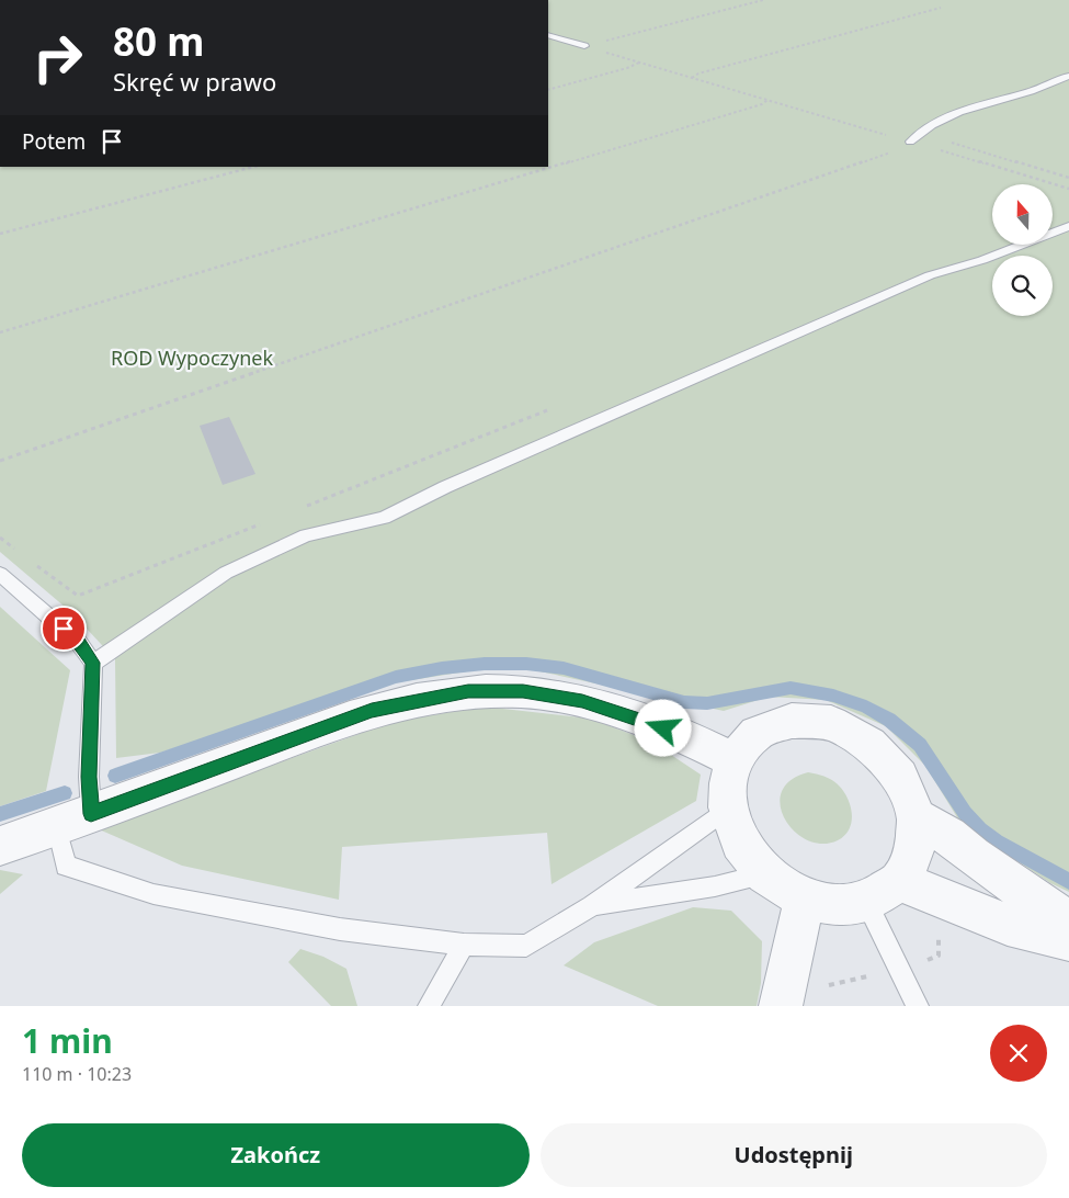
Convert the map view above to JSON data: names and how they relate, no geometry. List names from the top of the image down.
{
  "parks": ["ROD Wypoczynek"],
  "north": "top",
  "page": {
    "turn": ["80 m", "Skręć w prawo"],
    "then": "Potem",
    "heading": ["1 min", "110 m · 10:23"],
    "buttons": ["Zakończ", "Udostępnij"]
  }
}
